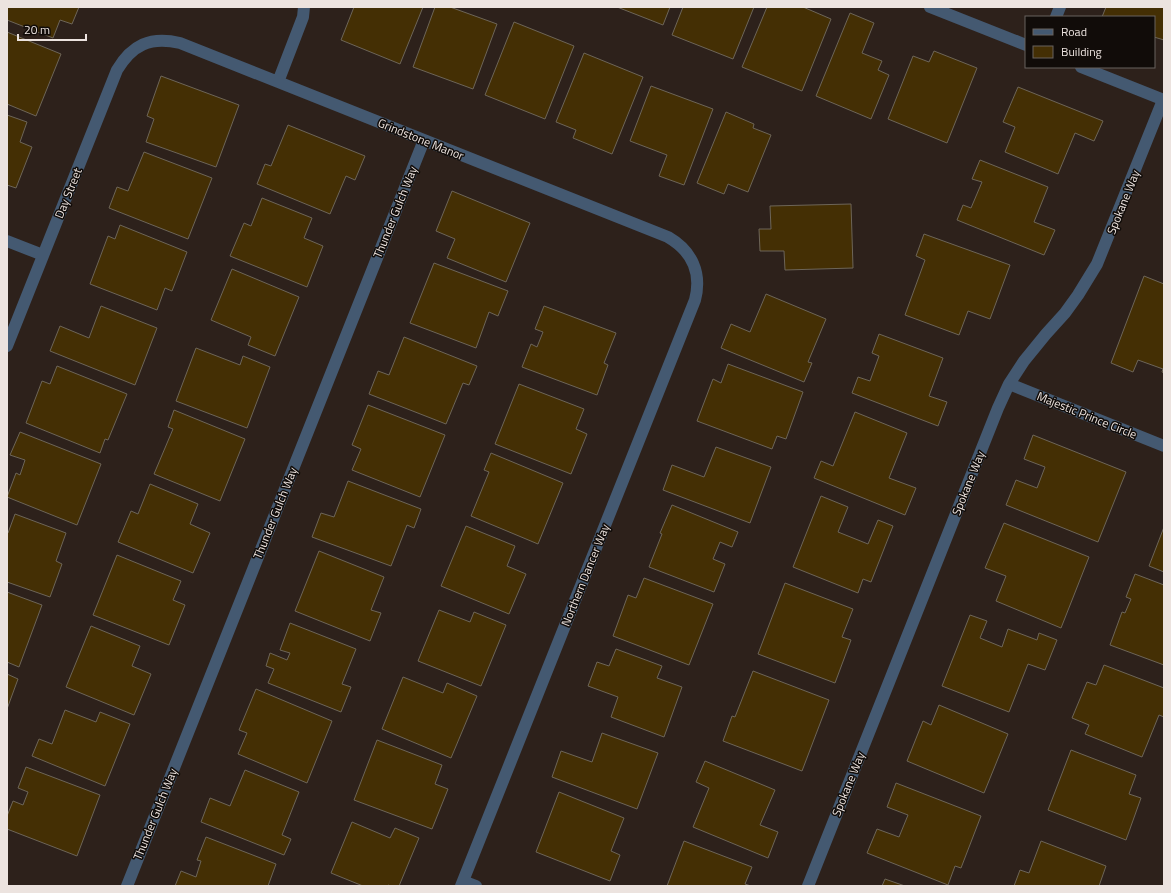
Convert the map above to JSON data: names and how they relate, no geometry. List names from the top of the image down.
{
  "streets": {
    "street": [
      "Grindstone Manor",
      "Day Street",
      "Spokane Way",
      "Thunder Gulch Way",
      "Majestic Prince Circle",
      "Northern Dancer Way"
    ]
  },
  "crossings": [
    ["Grindstone Manor", "Day Street"],
    ["Grindstone Manor", "Thunder Gulch Way"],
    ["Grindstone Manor", "Northern Dancer Way"],
    ["Spokane Way", "Majestic Prince Circle"]
  ],
  "legend": ["Road", "Building"],
  "scale_bar": "20 m"
}
